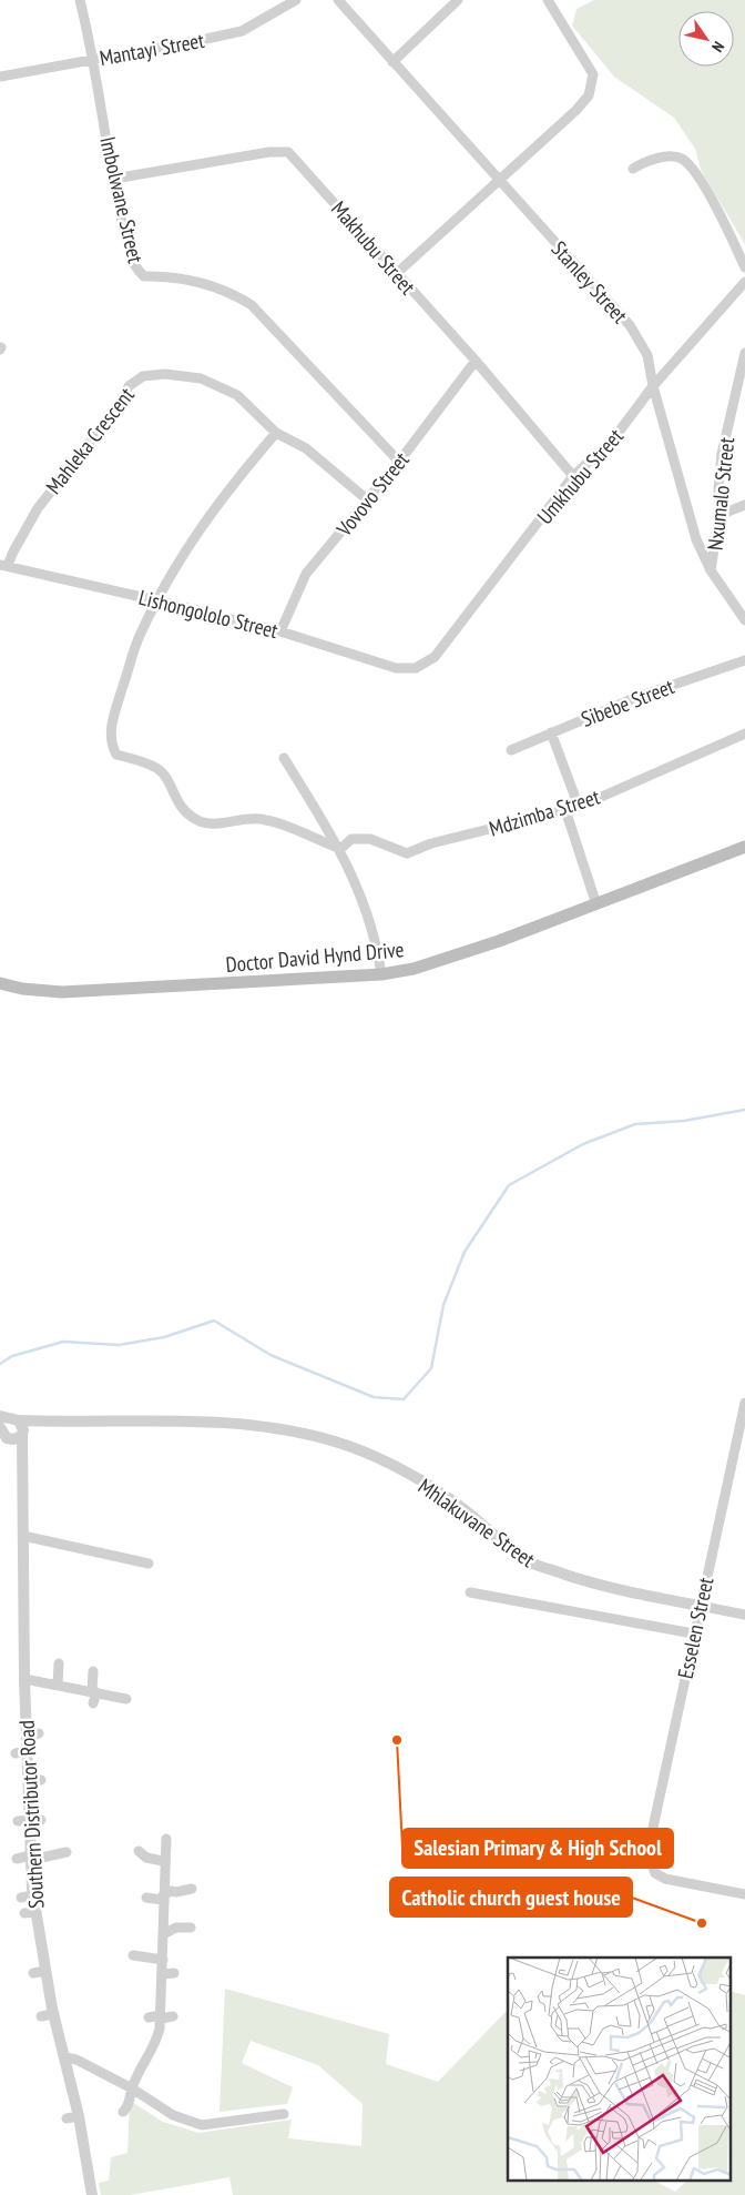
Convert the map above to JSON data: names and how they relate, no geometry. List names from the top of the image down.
{
  "streets": {
    "main road": ["Doctor David Hynd Drive"],
    "street": [
      "Mantayi Street",
      "Imbolwane Street",
      "Makhubu Street",
      "Stanley Street",
      "Mahleka Crescent",
      "Umkhubu Street",
      "Vovovo Street",
      "Nxumalo Street",
      "Lishongololo Street",
      "Sibebe Street",
      "Mdzimba Street",
      "Mhlakuvane Street",
      "Esselen Street",
      "Southern Distributor Road"
    ]
  },
  "crossings": [
    ["Mantayi Street", "Imbolwane Street"],
    ["Imbolwane Street", "Makhubu Street"],
    ["Imbolwane Street", "Vovovo Street"],
    ["Makhubu Street", "Umkhubu Street"],
    ["Makhubu Street", "Vovovo Street"],
    ["Stanley Street", "Umkhubu Street"],
    ["Stanley Street", "Nxumalo Street"],
    ["Mahleka Crescent", "Vovovo Street"],
    ["Mahleka Crescent", "Lishongololo Street"],
    ["Umkhubu Street", "Lishongololo Street"],
    ["Vovovo Street", "Lishongololo Street"],
    ["Mhlakuvane Street", "Esselen Street"],
    ["Mhlakuvane Street", "Southern Distributor Road"]
  ],
  "places": ["Salesian Primary & High School", "Catholic church guest house"],
  "north": "bottom right"
}
